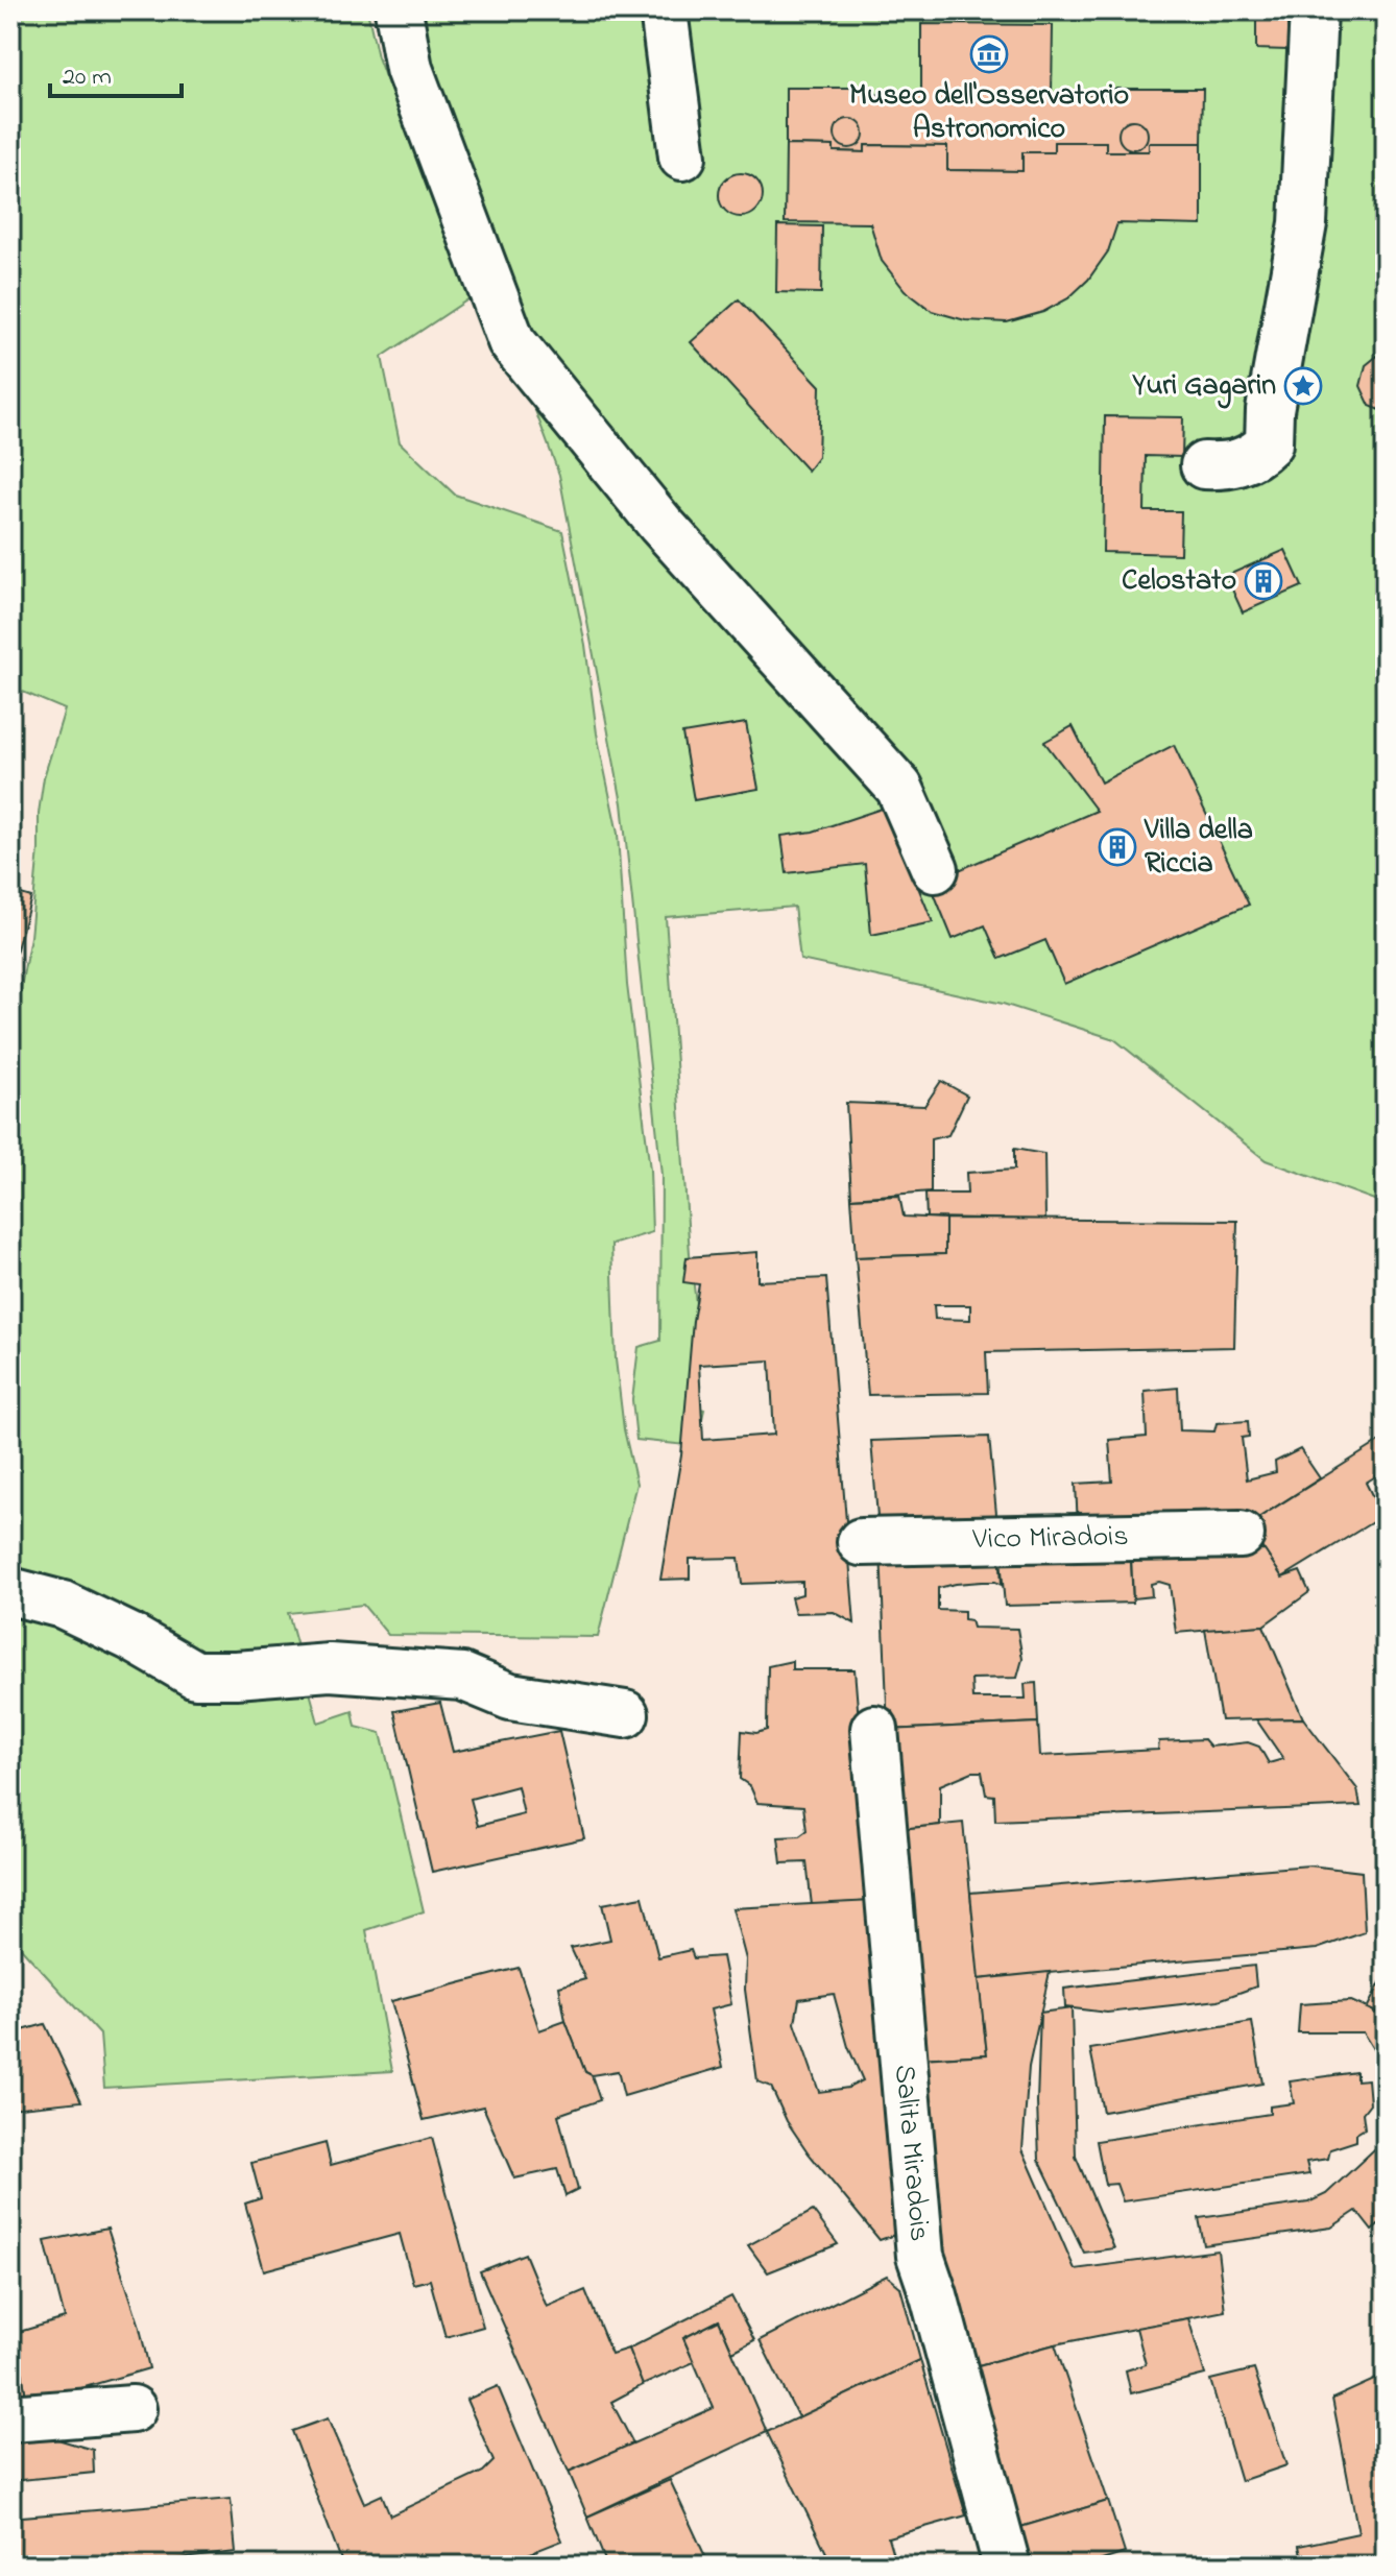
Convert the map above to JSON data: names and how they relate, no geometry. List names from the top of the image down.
{
  "streets": {
    "street": ["Vico Miradois", "Salita Miradois"]
  },
  "places": {
    "museum": ["Museo dell'Osservatorio Astronomico"],
    "place": ["Yuri Gagarin"],
    "building": ["Celostato", "Villa della Riccia"]
  },
  "scale_bar": "20 m"
}
